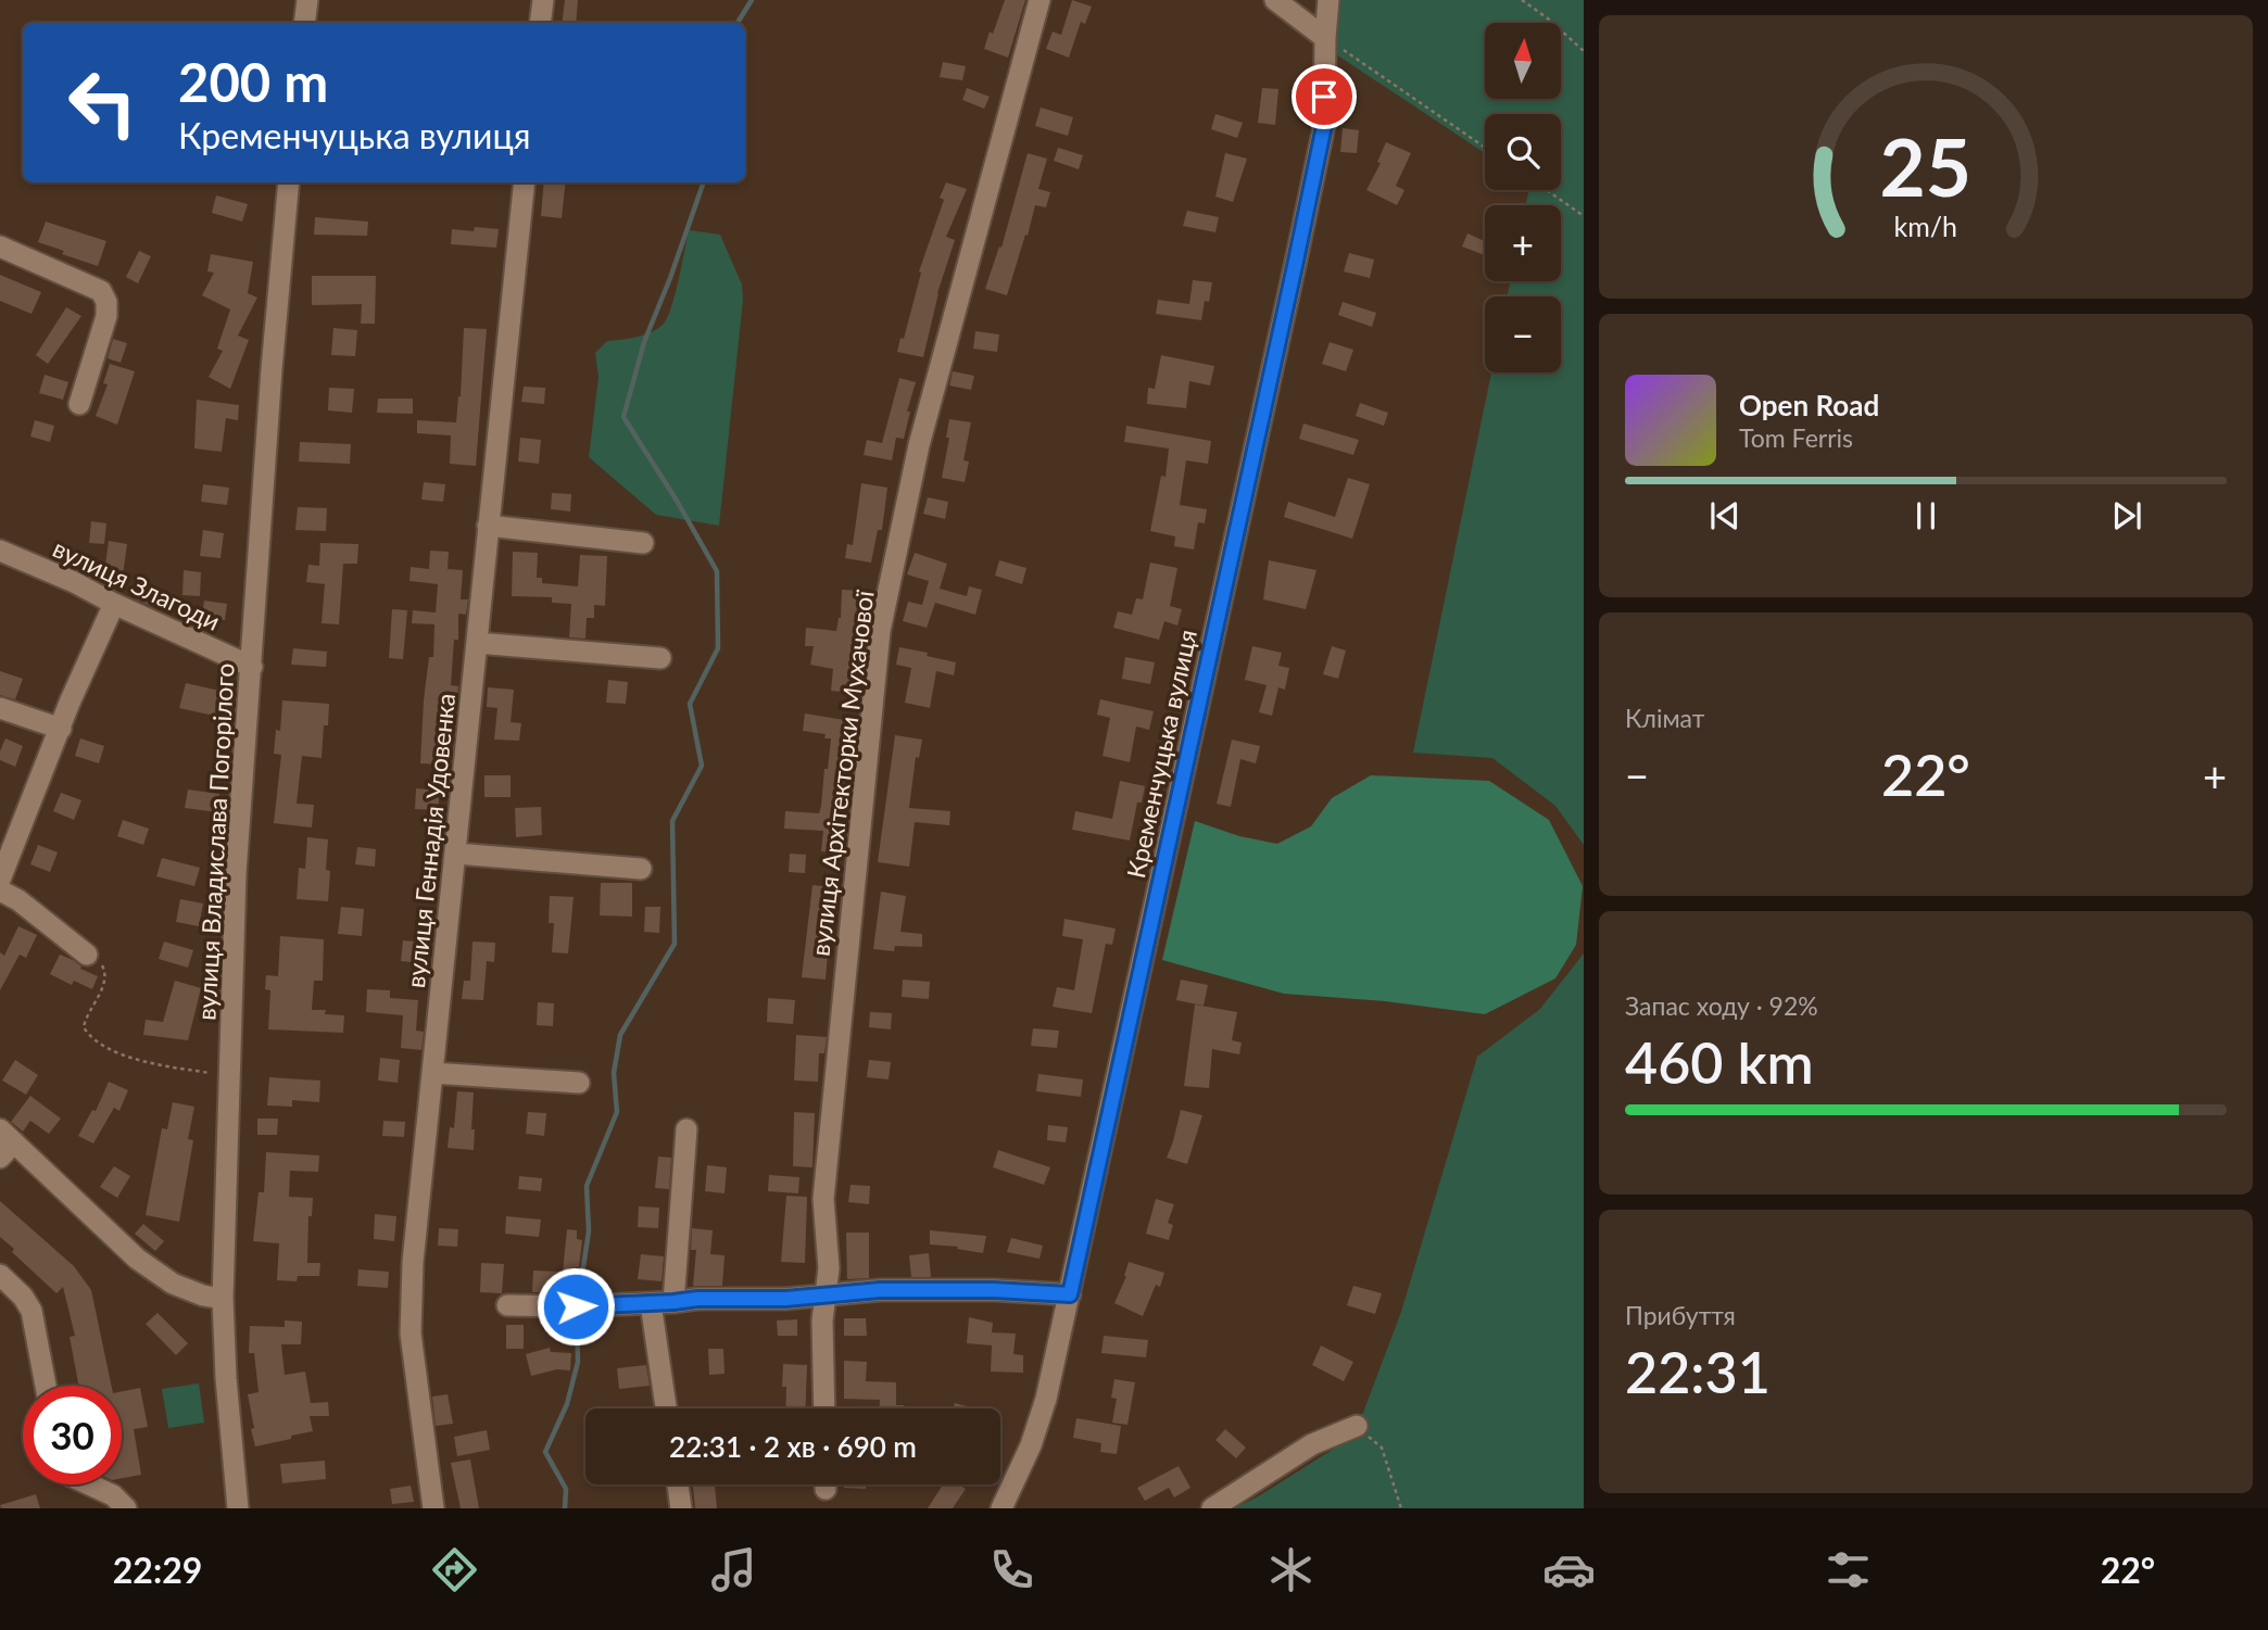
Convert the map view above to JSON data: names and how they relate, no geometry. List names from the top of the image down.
{
  "streets": {
    "street": [
      "вулиця Злагоди",
      "Кременчуцька вулиця",
      "вулиця Архітекторки Мухачової",
      "вулиця Геннадія Удовенка",
      "вулиця Владислава Погорілого"
    ]
  },
  "crossings": [
    ["вулиця Злагоди", "вулиця Владислава Погорілого"]
  ],
  "north": "top",
  "page": {
    "map_buttons": ["+", "−"],
    "turn": ["200 m", "Кременчуцька вулиця"],
    "song": ["Open Road", "Tom Ferris"],
    "tile": [
      "Клімат",
      ["Запас ходу · 92%", "460 km"],
      ["Прибуття", "22:31"]
    ],
    "heat": ["−", "22°", "+"],
    "limit": "30",
    "trip": "22:31 · 2 хв · 690 m",
    "tabs": ["22:29", "22°"],
    "gauge": ["25", "km/h"]
  }
}
